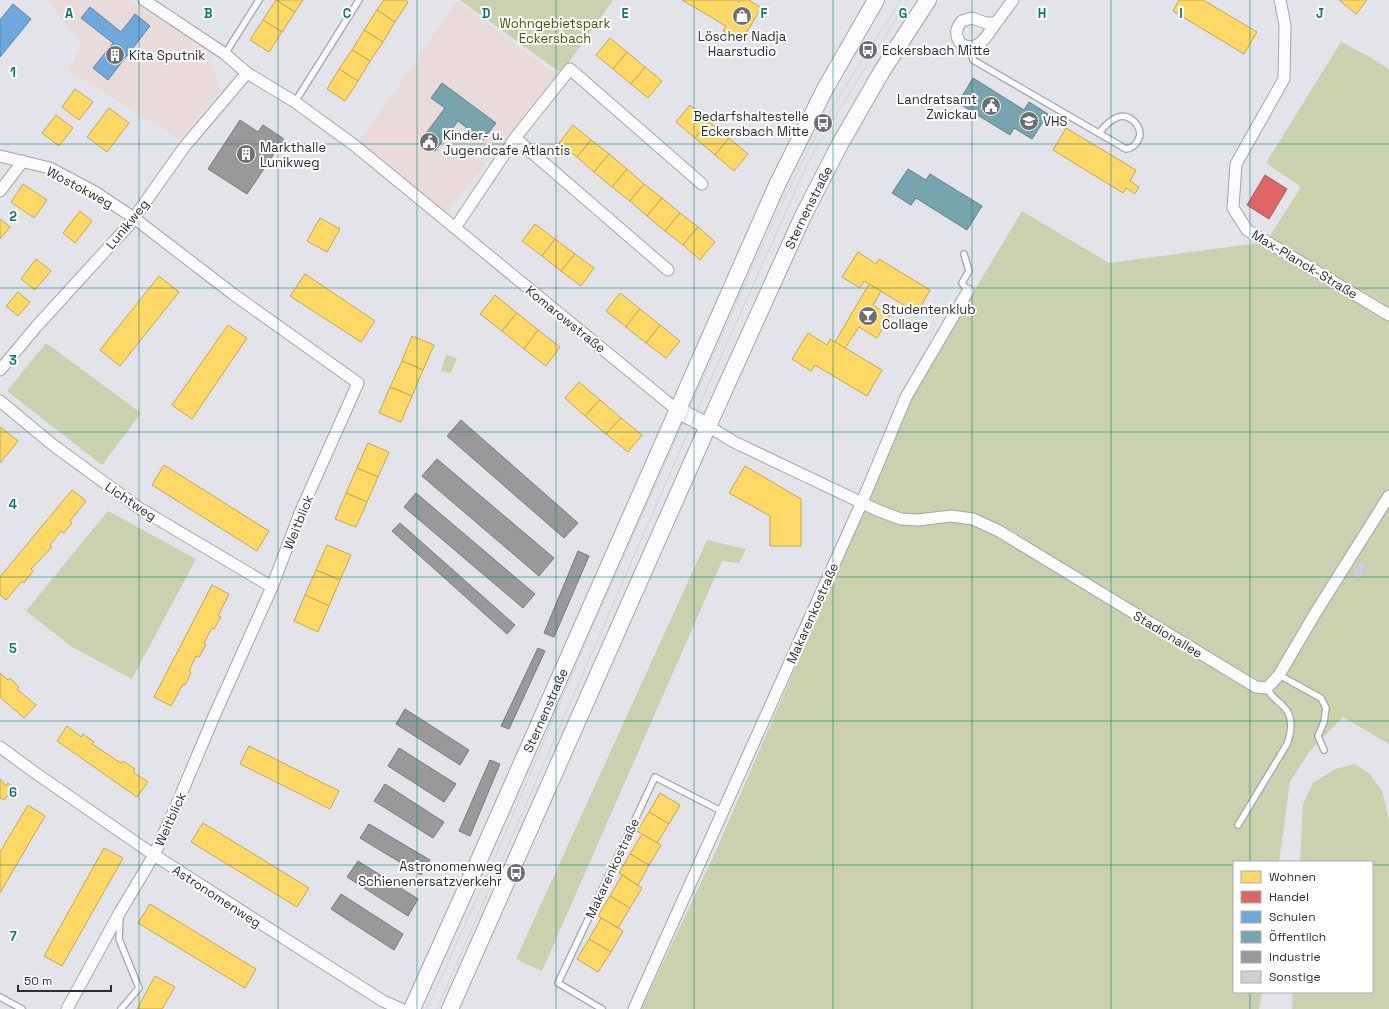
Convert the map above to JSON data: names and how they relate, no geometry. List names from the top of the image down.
{
  "streets": {
    "street": [
      "Wostokweg",
      "Sternenstraße",
      "Lunikweg",
      "Max-Planck-Straße",
      "Komarowstraße",
      "Lichtweg",
      "Weitblick",
      "Makarenkostraße",
      "Stadionallee",
      "Astronomenweg"
    ]
  },
  "crossings": [
    ["Wostokweg", "Lunikweg"],
    ["Wostokweg", "Weitblick"],
    ["Sternenstraße", "Komarowstraße"],
    ["Lunikweg", "Komarowstraße"],
    ["Lunikweg", "Weitblick"],
    ["Lichtweg", "Weitblick"],
    ["Weitblick", "Astronomenweg"],
    ["Makarenkostraße", "Stadionallee"]
  ],
  "parks": ["Wohngebietspark Eckersbach"],
  "places": {
    "shop": ["Löscher Nadja Haarstudio"],
    "bus stop": ["Eckersbach Mitte", "Bedarfshaltestelle Eckersbach Mitte", "Astronomenweg Schienenersatzverkehr"],
    "building": ["Kita Sputnik", "Markthalle Lunikweg"],
    "public building": ["Landratsamt Zwickau", "Kinder- u. Jugendcafe Atlantis"],
    "school or university": ["VHS"],
    "bar": ["Studentenklub Collage"]
  },
  "legend": [
    "Wohnen",
    "Handel",
    "Schulen",
    "Öffentlich",
    "Industrie",
    "Sonstige"
  ],
  "scale_bar": "50 m",
  "grid": {
    "columns": [
      "A",
      "B",
      "C",
      "D",
      "E",
      "F",
      "G",
      "H",
      "I",
      "J"
    ],
    "rows": [
      "1",
      "2",
      "3",
      "4",
      "5",
      "6",
      "7"
    ]
  }
}
